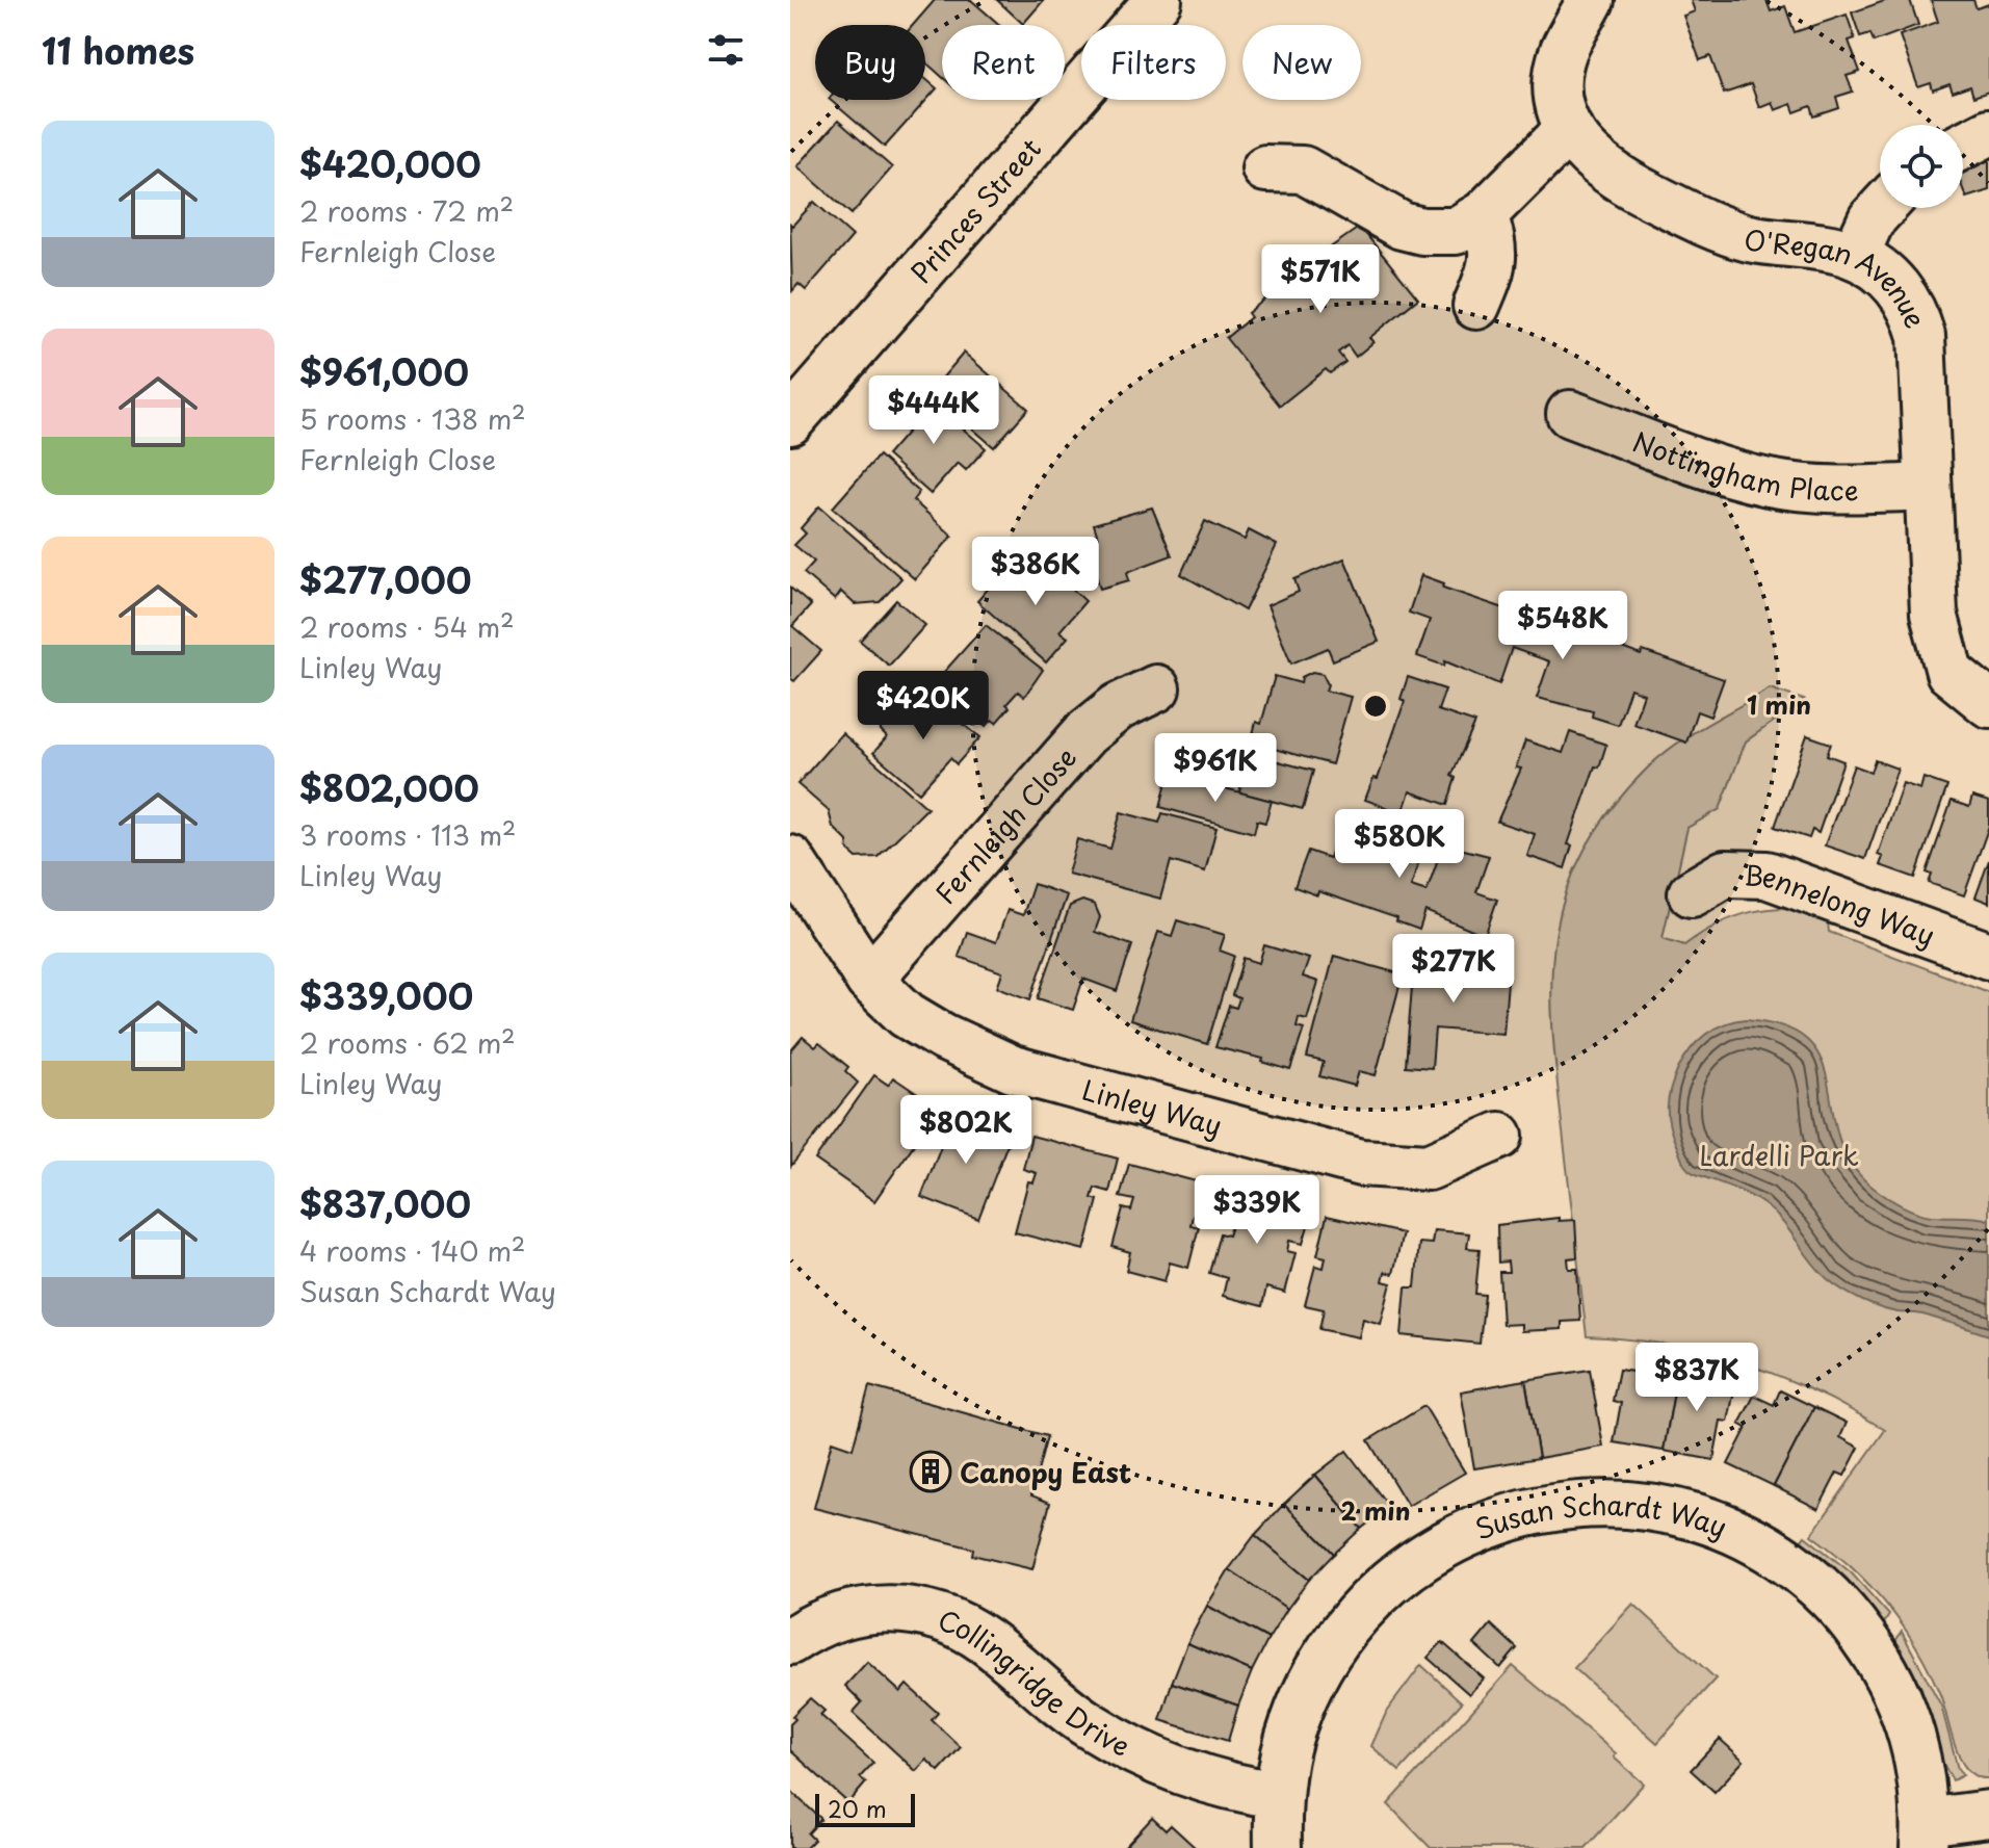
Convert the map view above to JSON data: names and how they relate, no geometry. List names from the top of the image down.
{
  "streets": {
    "street": [
      "Princes Street",
      "O'Regan Avenue",
      "Nottingham Place",
      "Fernleigh Close",
      "Bennelong Way",
      "Linley Way",
      "Susan Schardt Way",
      "Collingridge Drive"
    ]
  },
  "crossings": [
    ["O'Regan Avenue", "Nottingham Place"],
    ["Fernleigh Close", "Linley Way"],
    ["Susan Schardt Way", "Collingridge Drive"]
  ],
  "parks": ["Lardelli Park"],
  "places": {
    "building": ["Canopy East"]
  },
  "scale_bar": "20 m",
  "page": {
    "heading": "11 homes",
    "chip": [
      "Buy",
      "Rent",
      "Filters",
      "New"
    ],
    "list": [
      {
        "name": "$420,000",
        "note": "2 rooms · 72 m² · Fernleigh Close"
      },
      {
        "name": "$961,000",
        "note": "5 rooms · 138 m² · Fernleigh Close"
      },
      {
        "name": "$277,000",
        "note": "2 rooms · 54 m² · Linley Way"
      },
      {
        "name": "$802,000",
        "note": "3 rooms · 113 m² · Linley Way"
      },
      {
        "name": "$339,000",
        "note": "2 rooms · 62 m² · Linley Way"
      },
      {
        "name": "$837,000",
        "note": "4 rooms · 140 m² · Susan Schardt Way"
      }
    ],
    "price": [
      "$571K",
      "$444K",
      "$386K",
      "$548K",
      "$420K",
      "$961K",
      "$580K",
      "$277K",
      "$802K",
      "$339K",
      "$837K"
    ],
    "scale": "20 m"
  },
  "rings": ["1 min", "2 min"]
}
